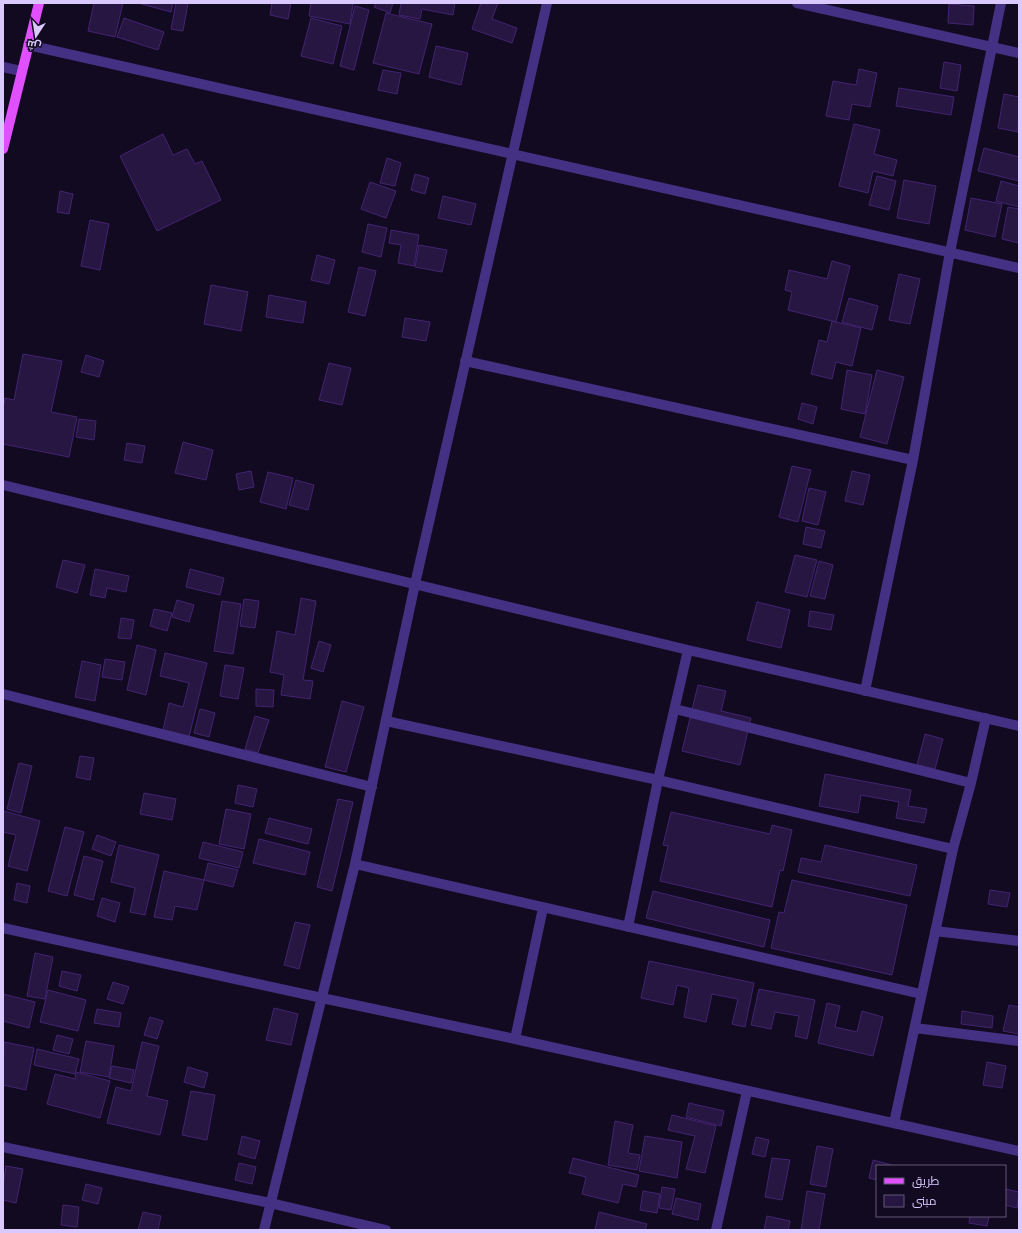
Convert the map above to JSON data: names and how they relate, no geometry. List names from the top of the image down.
{
  "legend": ["طريق", "مبنى"],
  "north": "bottom"
}
